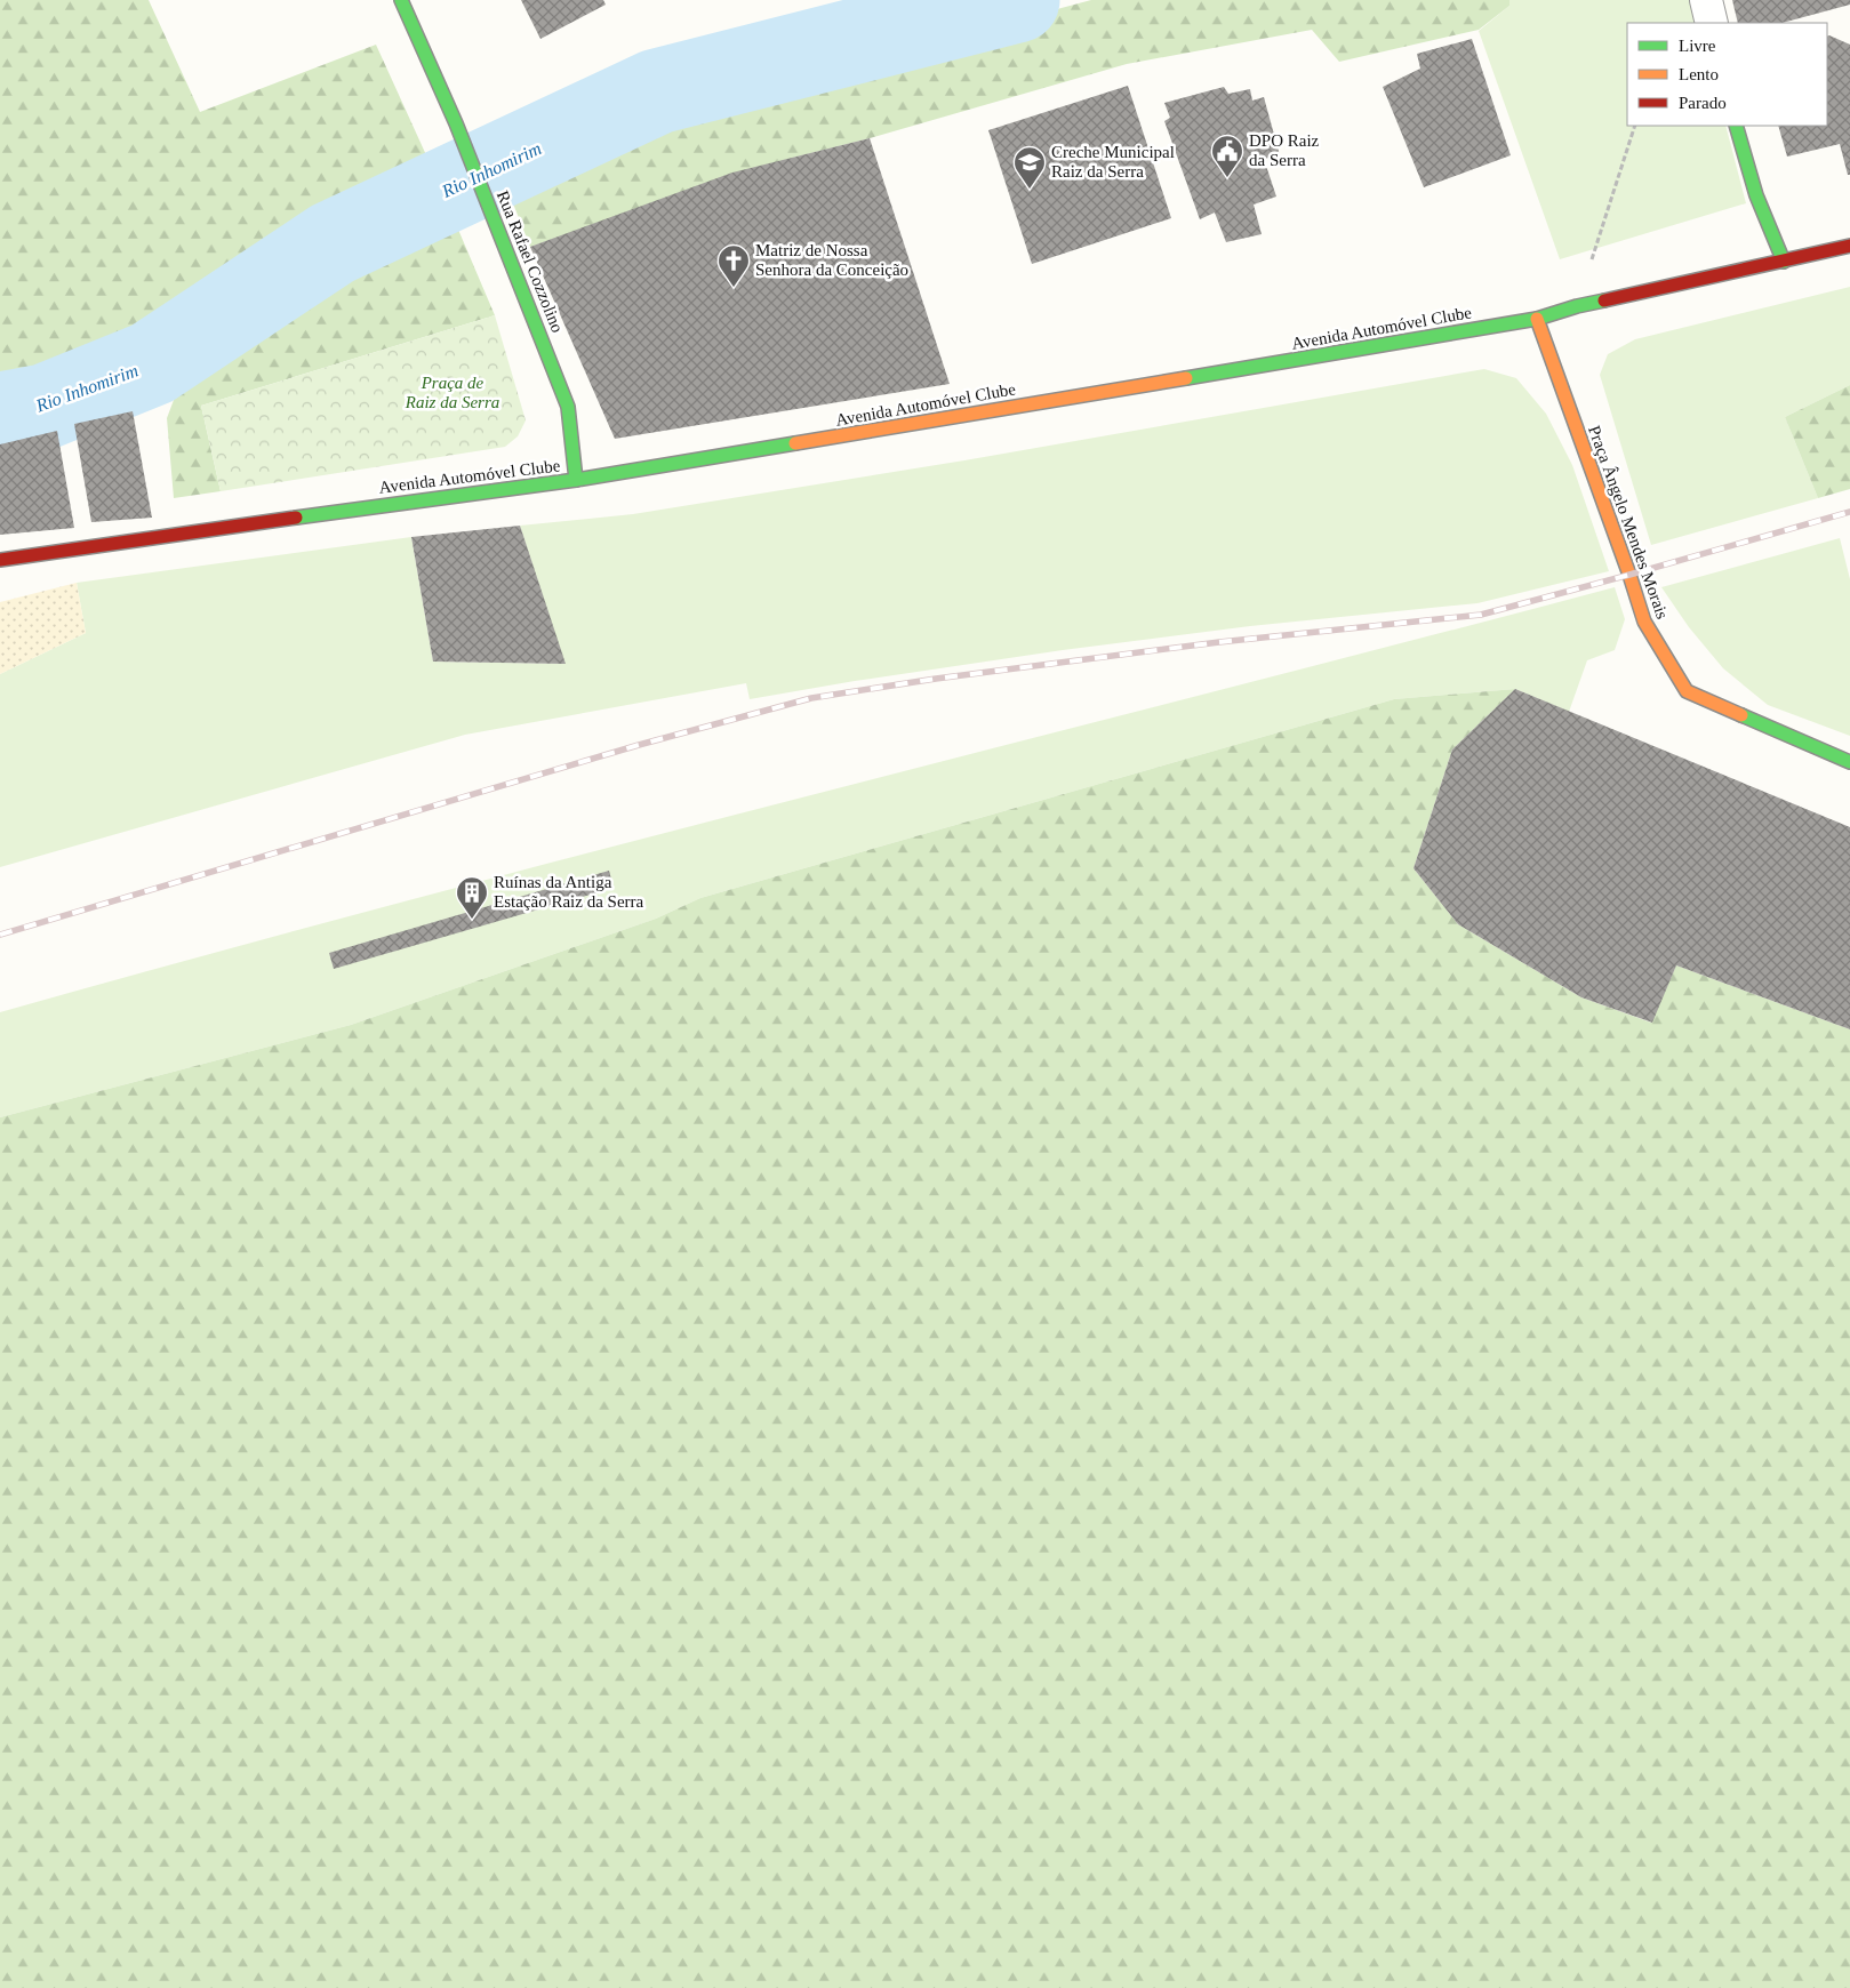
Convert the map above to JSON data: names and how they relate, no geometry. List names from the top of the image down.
{
  "streets": {
    "main road": ["Rua Rafael Cozzolino", "Avenida Automóvel Clube", "Praça Ângelo Mendes Morais"]
  },
  "crossings": [
    ["Rua Rafael Cozzolino", "Avenida Automóvel Clube"],
    ["Avenida Automóvel Clube", "Praça Ângelo Mendes Morais"]
  ],
  "water": ["Rio Inhomirim"],
  "parks": ["Praça de Raiz da Serra"],
  "places": {
    "public building": ["DPO Raiz da Serra"],
    "school or university": ["Creche Municipal Raiz da Serra"],
    "church": ["Matriz de Nossa Senhora da Conceição"],
    "building": ["Ruínas da Antiga Estação Raiz da Serra"]
  },
  "legend": ["Livre", "Lento", "Parado"]
}
